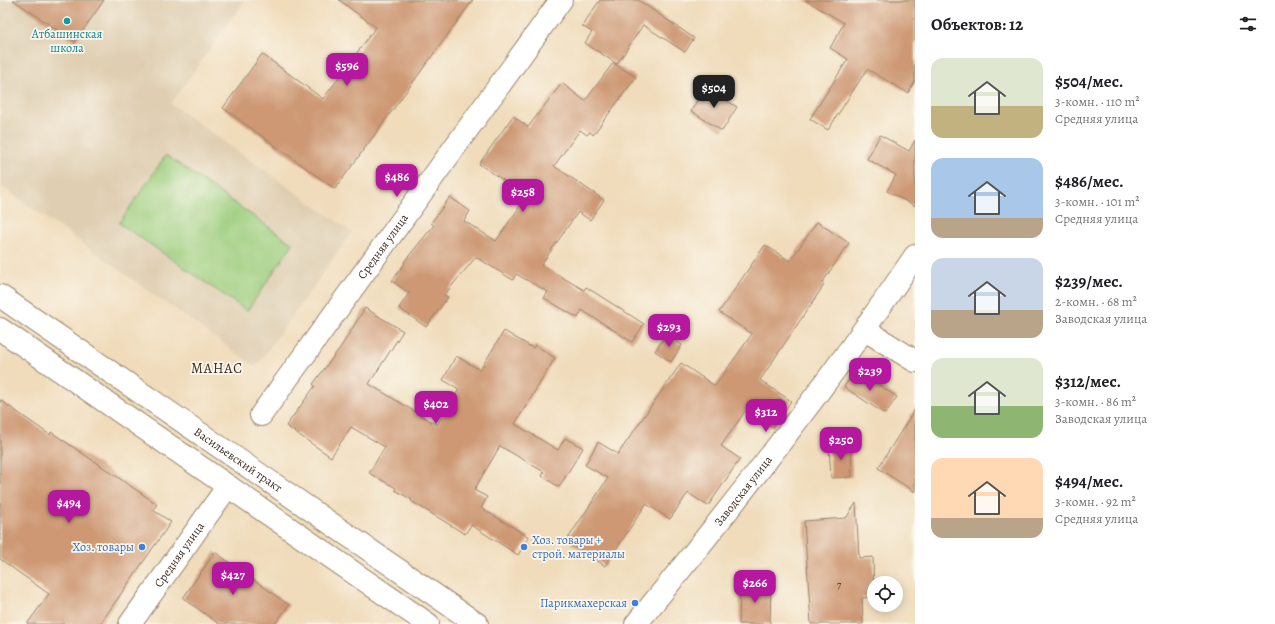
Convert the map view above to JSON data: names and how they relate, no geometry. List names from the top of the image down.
{
  "streets": {
    "street": ["Средняя улица", "Васильевский тракт", "Заводская улица"]
  },
  "districts": ["МАНАС"],
  "places": [
    "Атбашинская школа",
    "Хоз. товары",
    "Хоз. товары + строй. материалы",
    "Парикмахерская"
  ],
  "house_numbers": ["7"],
  "page": {
    "heading": "Объектов: 12",
    "list": [
      {
        "name": "$504/мес.",
        "note": "3-комн. · 110 m² · Средняя улица"
      },
      {
        "name": "$486/мес.",
        "note": "3-комн. · 101 m² · Средняя улица"
      },
      {
        "name": "$239/мес.",
        "note": "2-комн. · 68 m² · Заводская улица"
      },
      {
        "name": "$312/мес.",
        "note": "3-комн. · 86 m² · Заводская улица"
      },
      {
        "name": "$494/мес.",
        "note": "3-комн. · 92 m² · Средняя улица"
      }
    ],
    "price": [
      "$596",
      "$504",
      "$486",
      "$258",
      "$293",
      "$239",
      "$402",
      "$312",
      "$250",
      "$494",
      "$427",
      "$266"
    ]
  }
}
